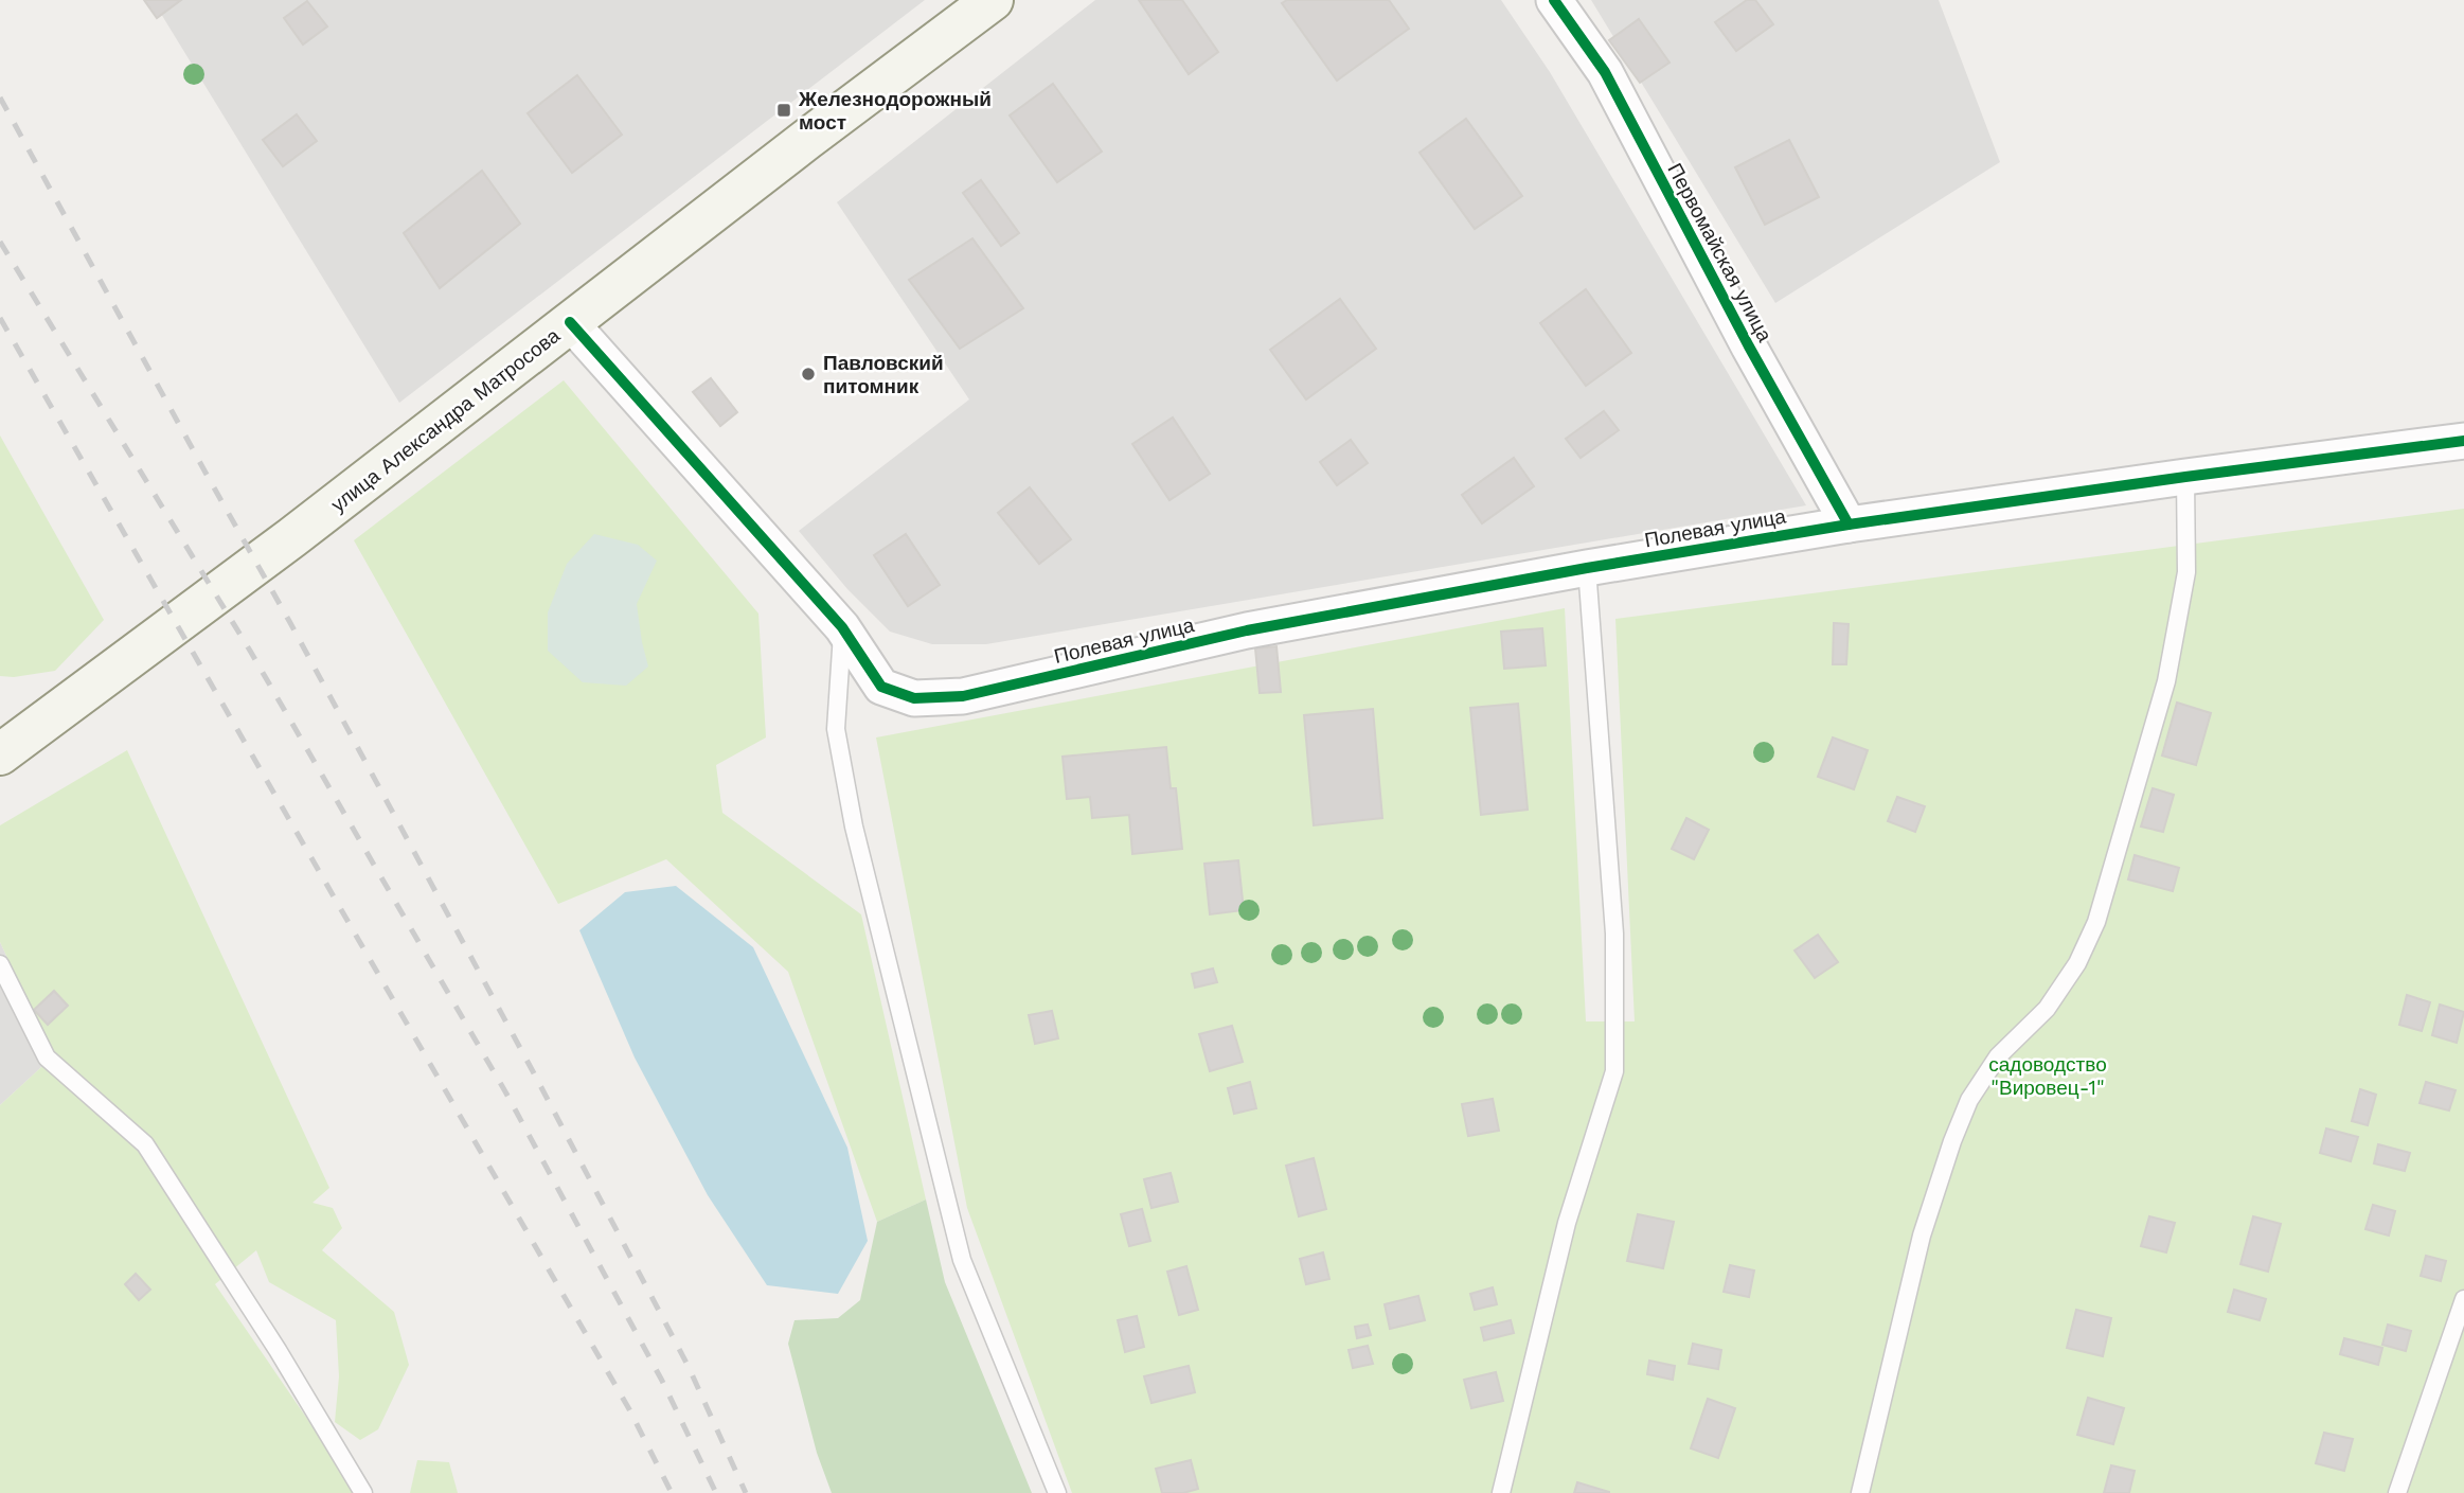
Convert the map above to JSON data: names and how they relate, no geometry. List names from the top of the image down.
{
  "streets": {
    "main road": ["улица Александра Матросова"],
    "street": ["Первомайская улица", "Полевая улица"]
  },
  "crossings": [
    ["Первомайская улица", "Полевая улица"],
    ["улица Александра Матросова", "Полевая улица"]
  ],
  "parks": ["садоводство \"Вировец-1\""],
  "places": {
    "transit": ["Железнодорожный мост"],
    "other": ["Павловский питомник"]
  }
}
